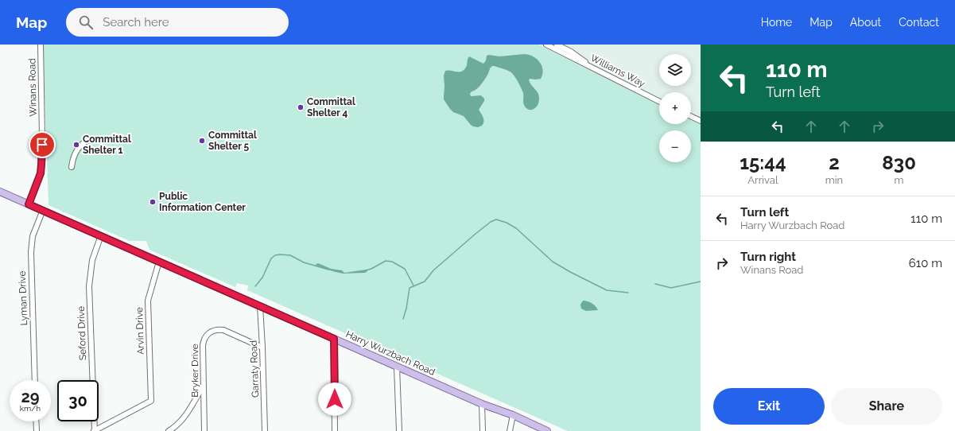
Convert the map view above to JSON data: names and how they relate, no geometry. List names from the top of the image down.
{
  "streets": {
    "main road": ["Harry Wurzbach Road"],
    "street": [
      "Williams Way",
      "Winans Road",
      "Lyman Drive",
      "Arvin Drive",
      "Seford Drive",
      "Garraty Road",
      "Bryker Drive"
    ]
  },
  "crossings": [
    ["Winans Road", "Harry Wurzbach Road"],
    ["Lyman Drive", "Harry Wurzbach Road"],
    ["Arvin Drive", "Seford Drive"],
    ["Arvin Drive", "Harry Wurzbach Road"],
    ["Seford Drive", "Harry Wurzbach Road"],
    ["Harry Wurzbach Road", "Garraty Road"],
    ["Garraty Road", "Bryker Drive"]
  ],
  "places": [
    "Committal Shelter 4",
    "Committal Shelter 5",
    "Committal Shelter 1",
    "Public Information Center"
  ],
  "page": {
    "header": "Map",
    "search": "Search here",
    "nav": [
      "Home",
      "Map",
      "About",
      "Contact"
    ],
    "turn": ["110 m", "Turn left"],
    "map_buttons": ["+", "−"],
    "eta": [
      "15:44",
      "Arrival",
      "2",
      "min",
      "830",
      "m"
    ],
    "list": [
      {
        "name": "Turn left",
        "note": "Harry Wurzbach Road",
        "value": "110 m"
      },
      {
        "name": "Turn right",
        "note": "Winans Road",
        "value": "610 m"
      }
    ],
    "speed": "29 km/h",
    "limit": "30",
    "buttons": ["Exit", "Share"]
  }
}
